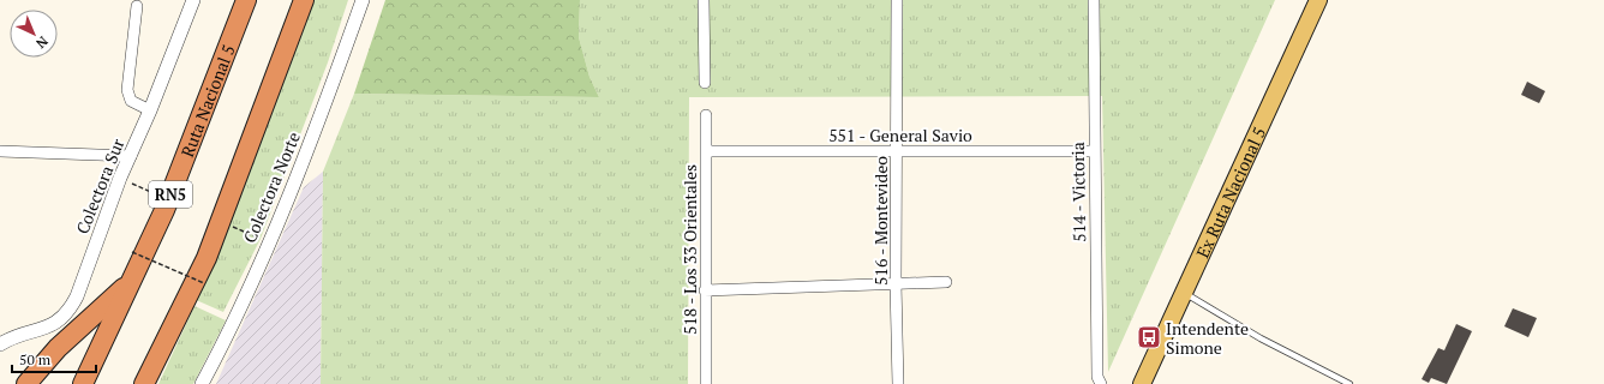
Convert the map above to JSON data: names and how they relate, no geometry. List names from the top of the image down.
{
  "streets": {
    "highway": ["Ruta Nacional 5", "RN5"],
    "main road": ["Ex Ruta Nacional 5"],
    "street": [
      "551 - General Savio",
      "Colectora Sur",
      "Colectora Norte",
      "514 - Victoria",
      "516 - Montevideo",
      "518 - Los 33 Orientales"
    ]
  },
  "crossings": [
    ["551 - General Savio", "514 - Victoria"],
    ["551 - General Savio", "516 - Montevideo"],
    ["551 - General Savio", "518 - Los 33 Orientales"]
  ],
  "places": {
    "bus stop": ["Intendente Simone"]
  },
  "scale_bar": "50 m",
  "north": "bottom right"
}
